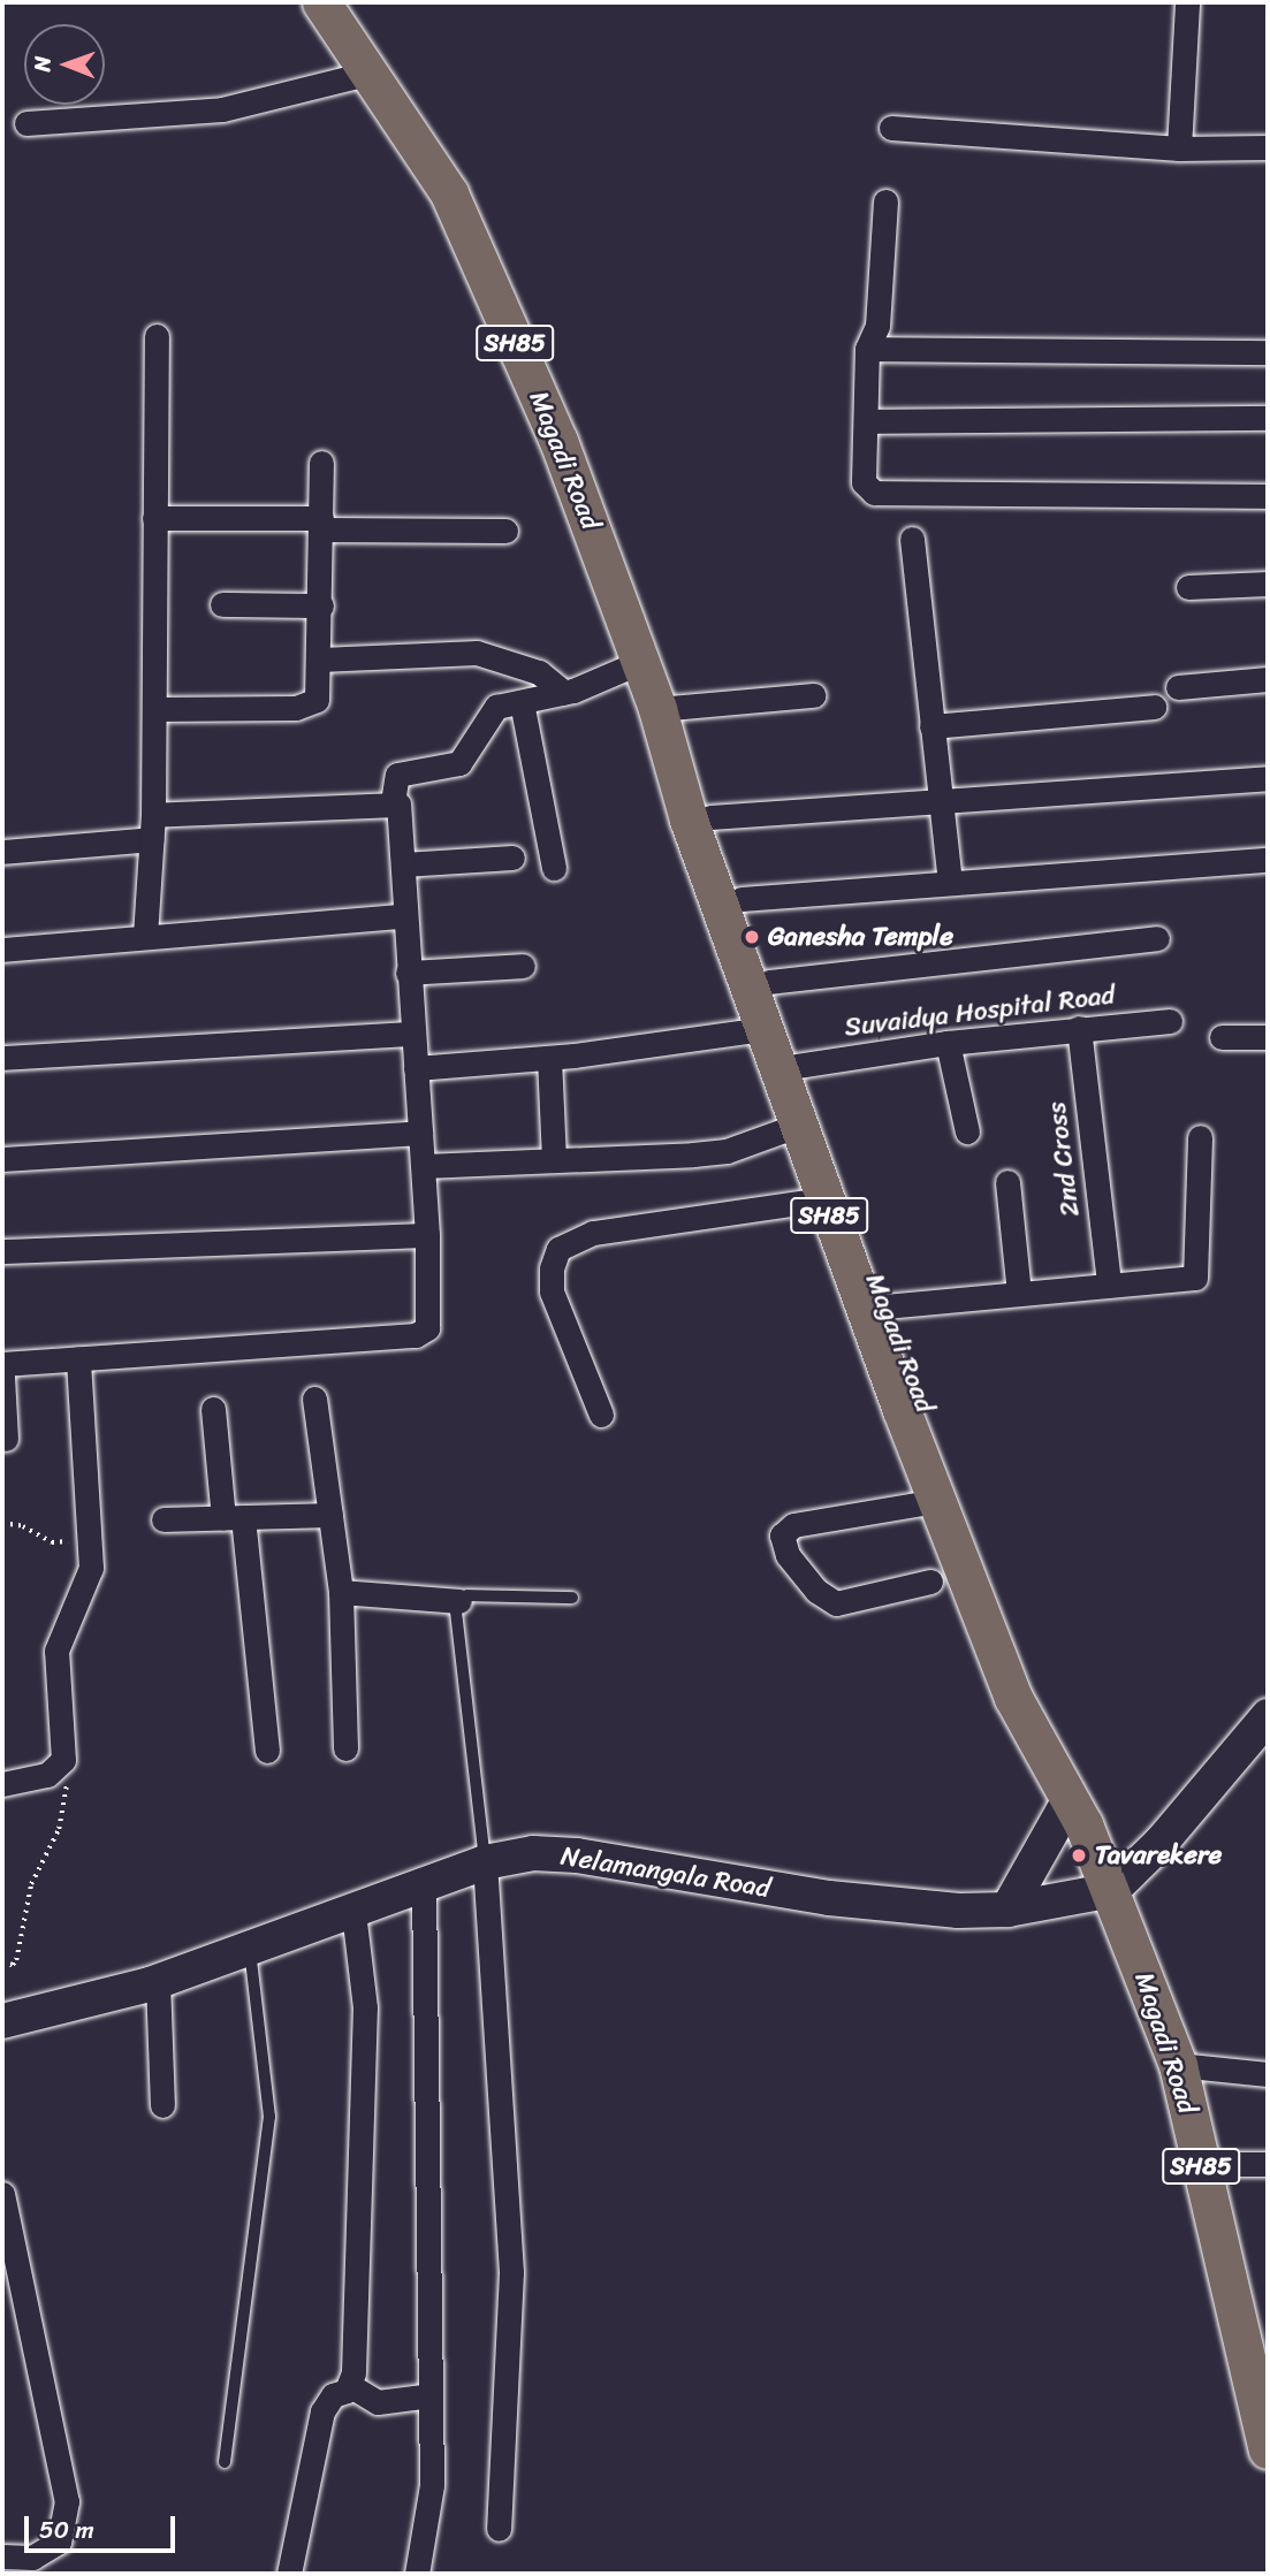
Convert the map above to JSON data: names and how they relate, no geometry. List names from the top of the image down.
{
  "streets": {
    "main road": ["SH85", "Magadi Road", "Nelamangala Road"],
    "street": ["Suvaidya Hospital Road", "2nd Cross"]
  },
  "crossings": [
    ["Magadi Road", "Suvaidya Hospital Road"],
    ["Magadi Road", "Nelamangala Road"],
    ["Suvaidya Hospital Road", "2nd Cross"]
  ],
  "places": ["Ganesha Temple", "Tavarekere"],
  "scale_bar": "50 m",
  "north": "left"
}
